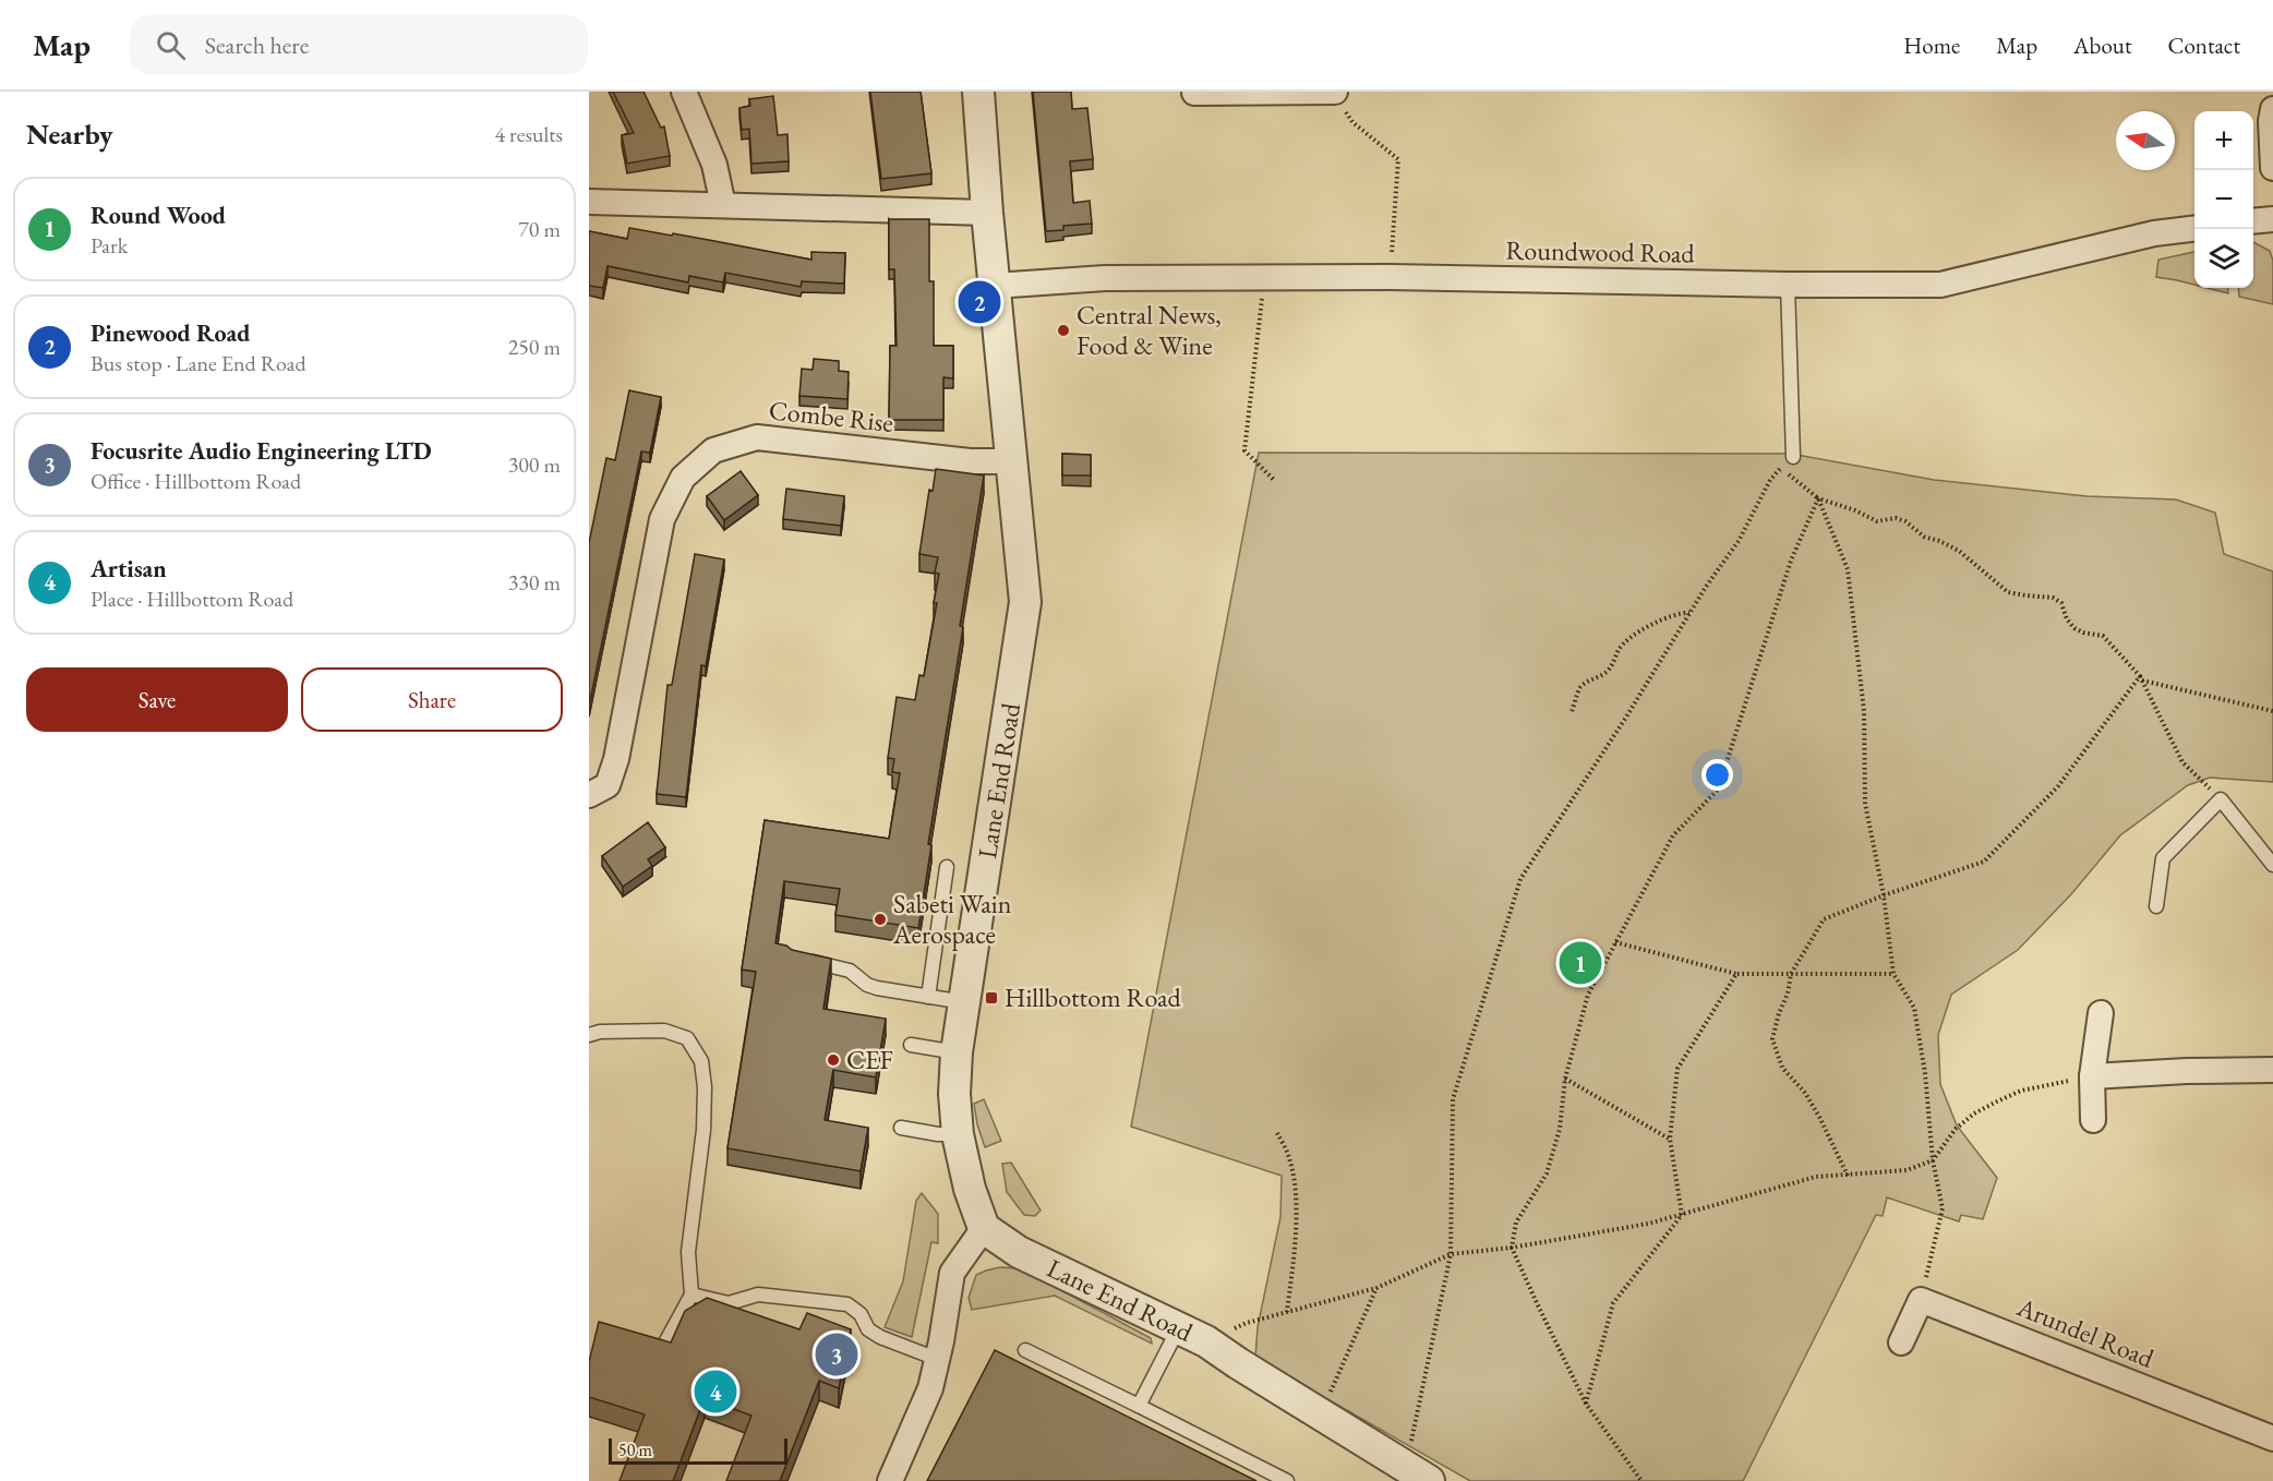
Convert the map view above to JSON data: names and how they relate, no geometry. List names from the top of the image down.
{
  "streets": {
    "street": [
      "Roundwood Road",
      "Combe Rise",
      "Lane End Road",
      "Arundel Road"
    ]
  },
  "crossings": [
    ["Roundwood Road", "Lane End Road"],
    ["Combe Rise", "Lane End Road"]
  ],
  "places": {
    "other": ["Central News, Food & Wine", "Sabeti Wain Aerospace", "CEF"],
    "transit": ["Hillbottom Road"]
  },
  "scale_bar": "50 m",
  "north": "left",
  "page": {
    "header": "Map",
    "search": "Search here",
    "nav": [
      "Home",
      "Map",
      "About",
      "Contact"
    ],
    "heading": ["Nearby", "4 results"],
    "map_buttons": ["+", "−"],
    "list": [
      {
        "mark": "1",
        "name": "Round Wood",
        "note": "Park",
        "value": "70 m"
      },
      {
        "mark": "2",
        "name": "Pinewood Road",
        "note": "Bus stop · Lane End Road",
        "value": "250 m"
      },
      {
        "mark": "3",
        "name": "Focusrite Audio Engineering LTD",
        "note": "Office · Hillbottom Road",
        "value": "300 m"
      },
      {
        "mark": "4",
        "name": "Artisan",
        "note": "Place · Hillbottom Road",
        "value": "330 m"
      }
    ],
    "pins": [
      "2",
      "1",
      "3",
      "4"
    ],
    "buttons": ["Save", "Share"],
    "scale": "50 m"
  }
}
